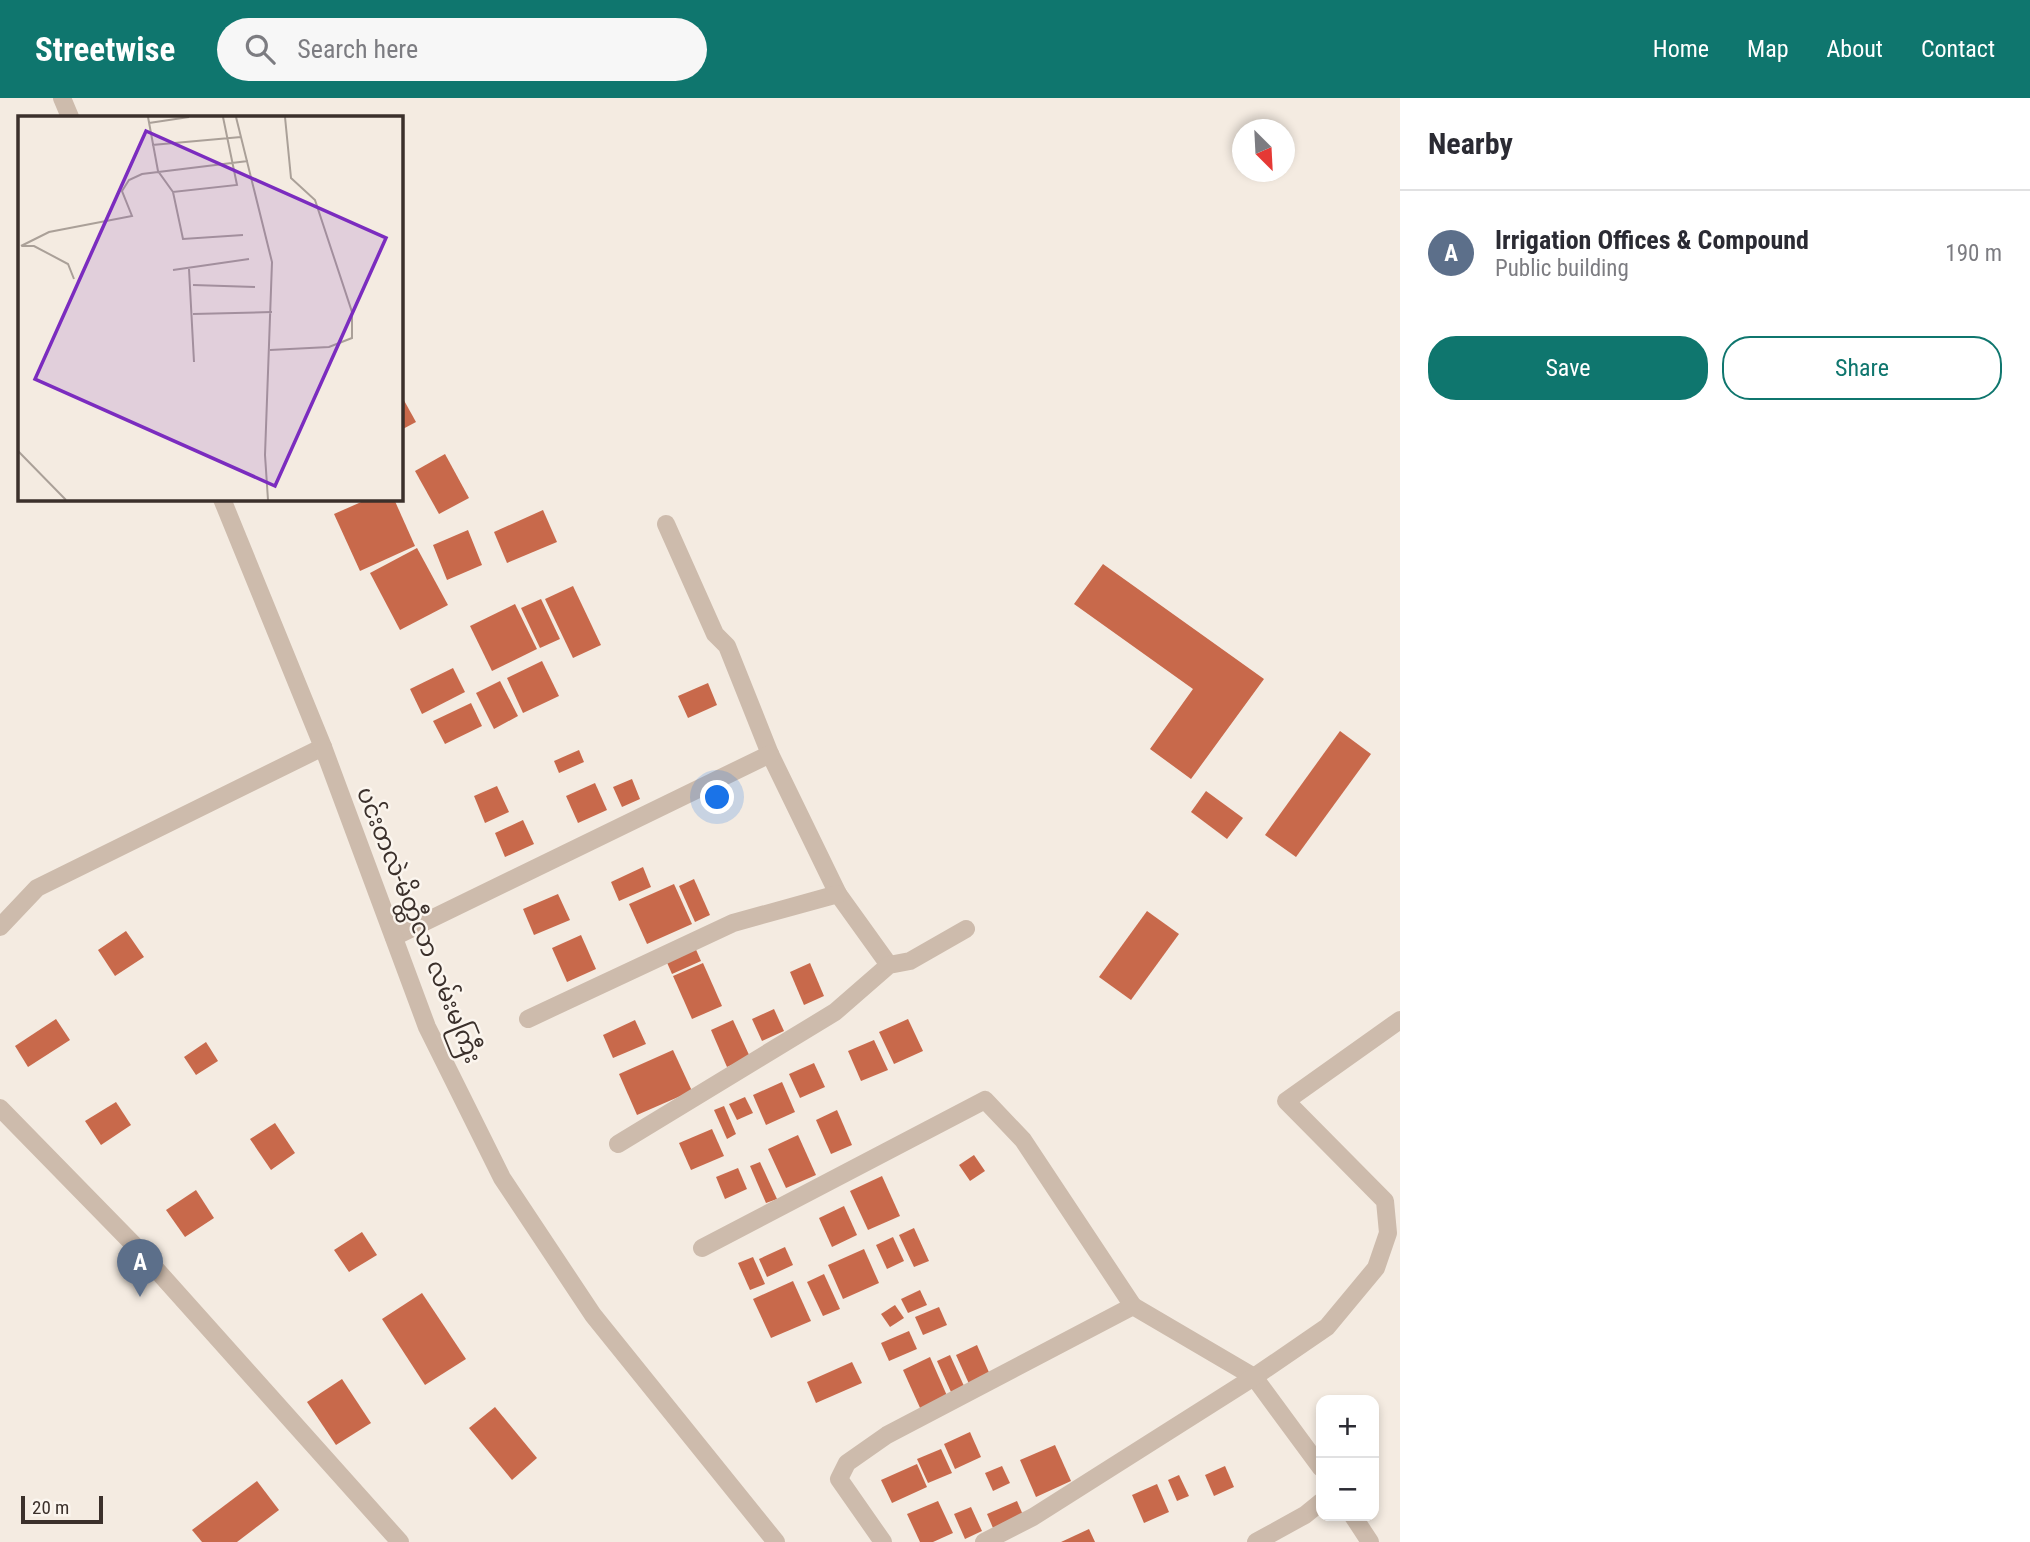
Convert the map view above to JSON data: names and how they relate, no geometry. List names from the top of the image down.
{
  "streets": {
    "street": ["ပင်းတလဲ-မိတ္ထီလာ လမ်းမကြီး"]
  },
  "scale_bar": "20 m",
  "north": "bottom right",
  "page": {
    "header": "Streetwise",
    "search": "Search here",
    "nav": [
      "Home",
      "Map",
      "About",
      "Contact"
    ],
    "heading": "Nearby",
    "list": [
      {
        "mark": "A",
        "name": "Irrigation Offices & Compound",
        "note": "Public building",
        "value": "190 m"
      }
    ],
    "buttons": ["Save", "Share"],
    "pins": "A",
    "map_buttons": ["+", "−"],
    "scale": "20 m"
  }
}
